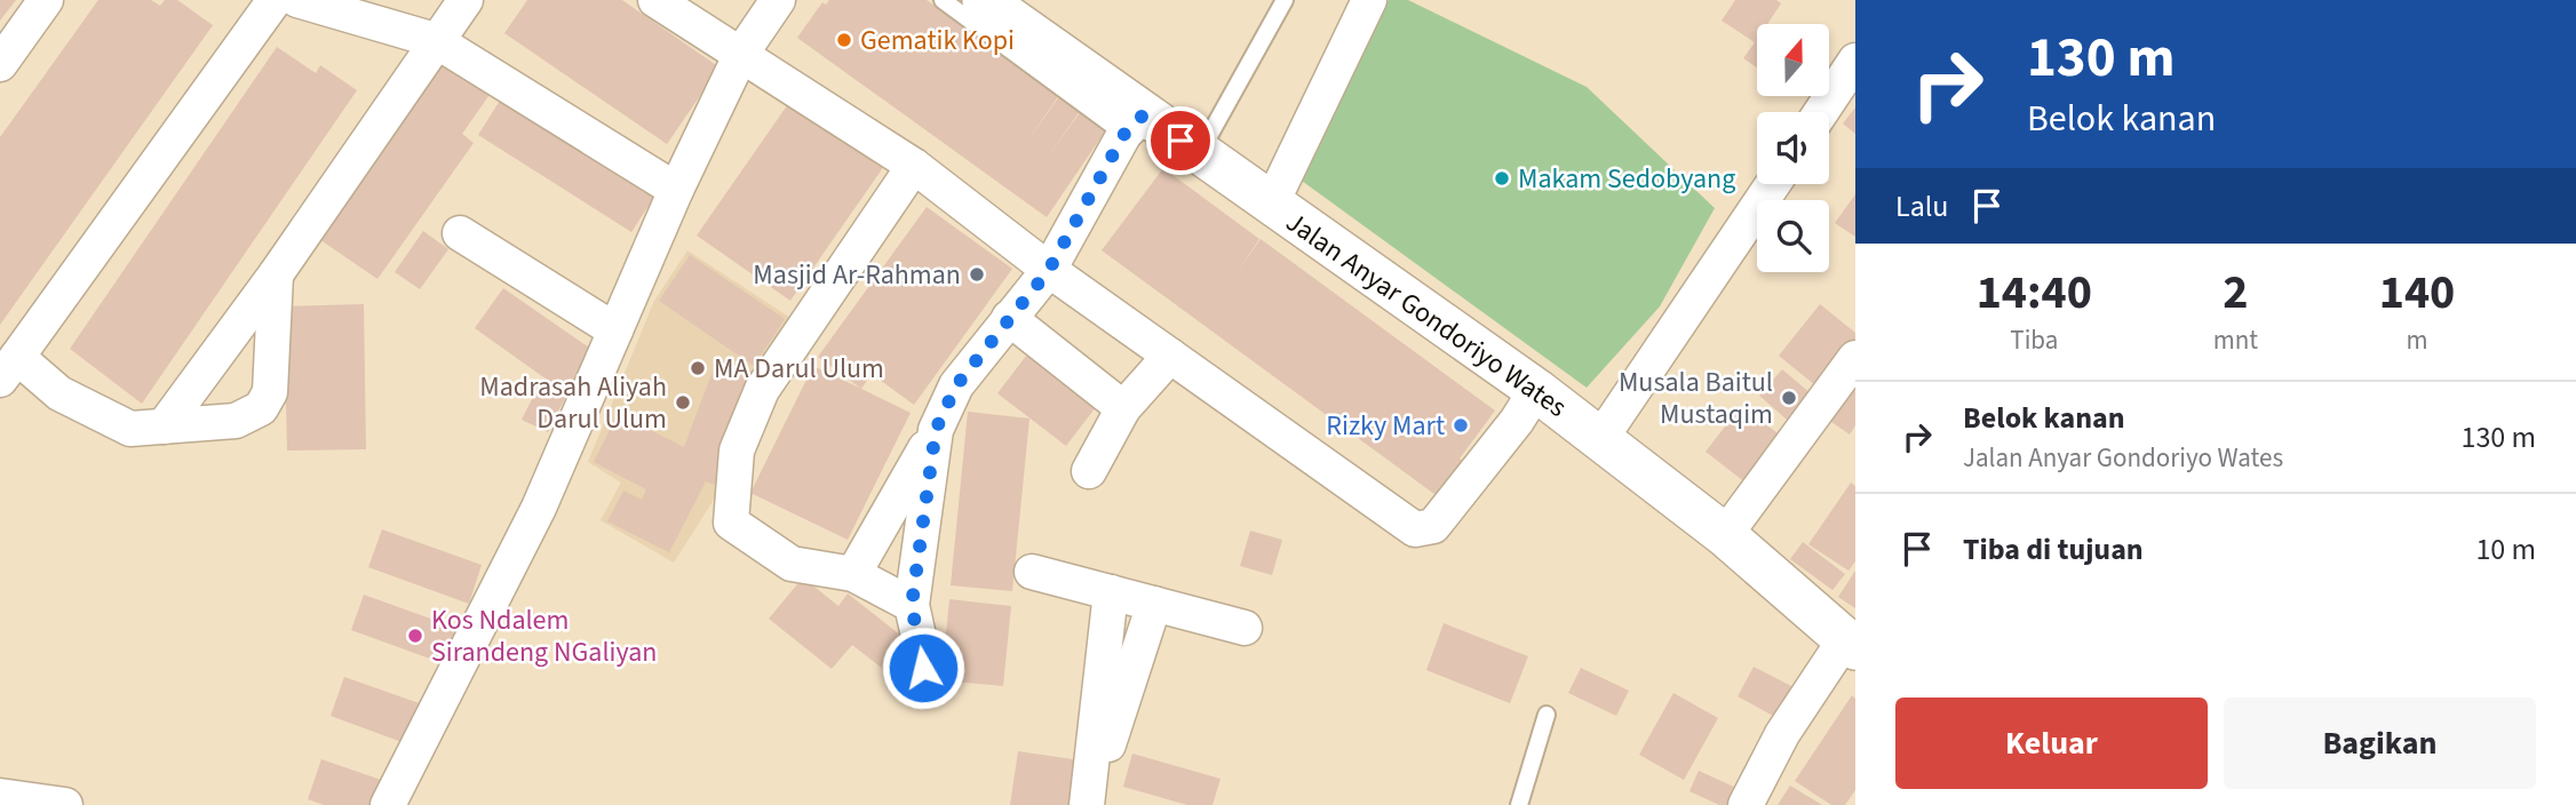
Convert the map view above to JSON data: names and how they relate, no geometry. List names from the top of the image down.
{
  "streets": {
    "street": ["Jalan Anyar Gondoriyo Wates"]
  },
  "places": [
    "Gematik Kopi",
    "Makam Sedobyang",
    "Masjid Ar-Rahman",
    "MA Darul Ulum",
    "Musala Baitul Mustaqim",
    "Madrasah Aliyah Darul Ulum",
    "Rizky Mart",
    "Kos Ndalem Sirandeng NGaliyan"
  ],
  "north": "top",
  "page": {
    "turn": ["130 m", "Belok kanan"],
    "then": "Lalu",
    "eta": [
      "14:40",
      "Tiba",
      "2",
      "mnt",
      "140",
      "m"
    ],
    "list": [
      {
        "name": "Belok kanan",
        "note": "Jalan Anyar Gondoriyo Wates",
        "value": "130 m"
      },
      {
        "name": "Tiba di tujuan",
        "value": "10 m"
      }
    ],
    "buttons": ["Keluar", "Bagikan"]
  }
}
